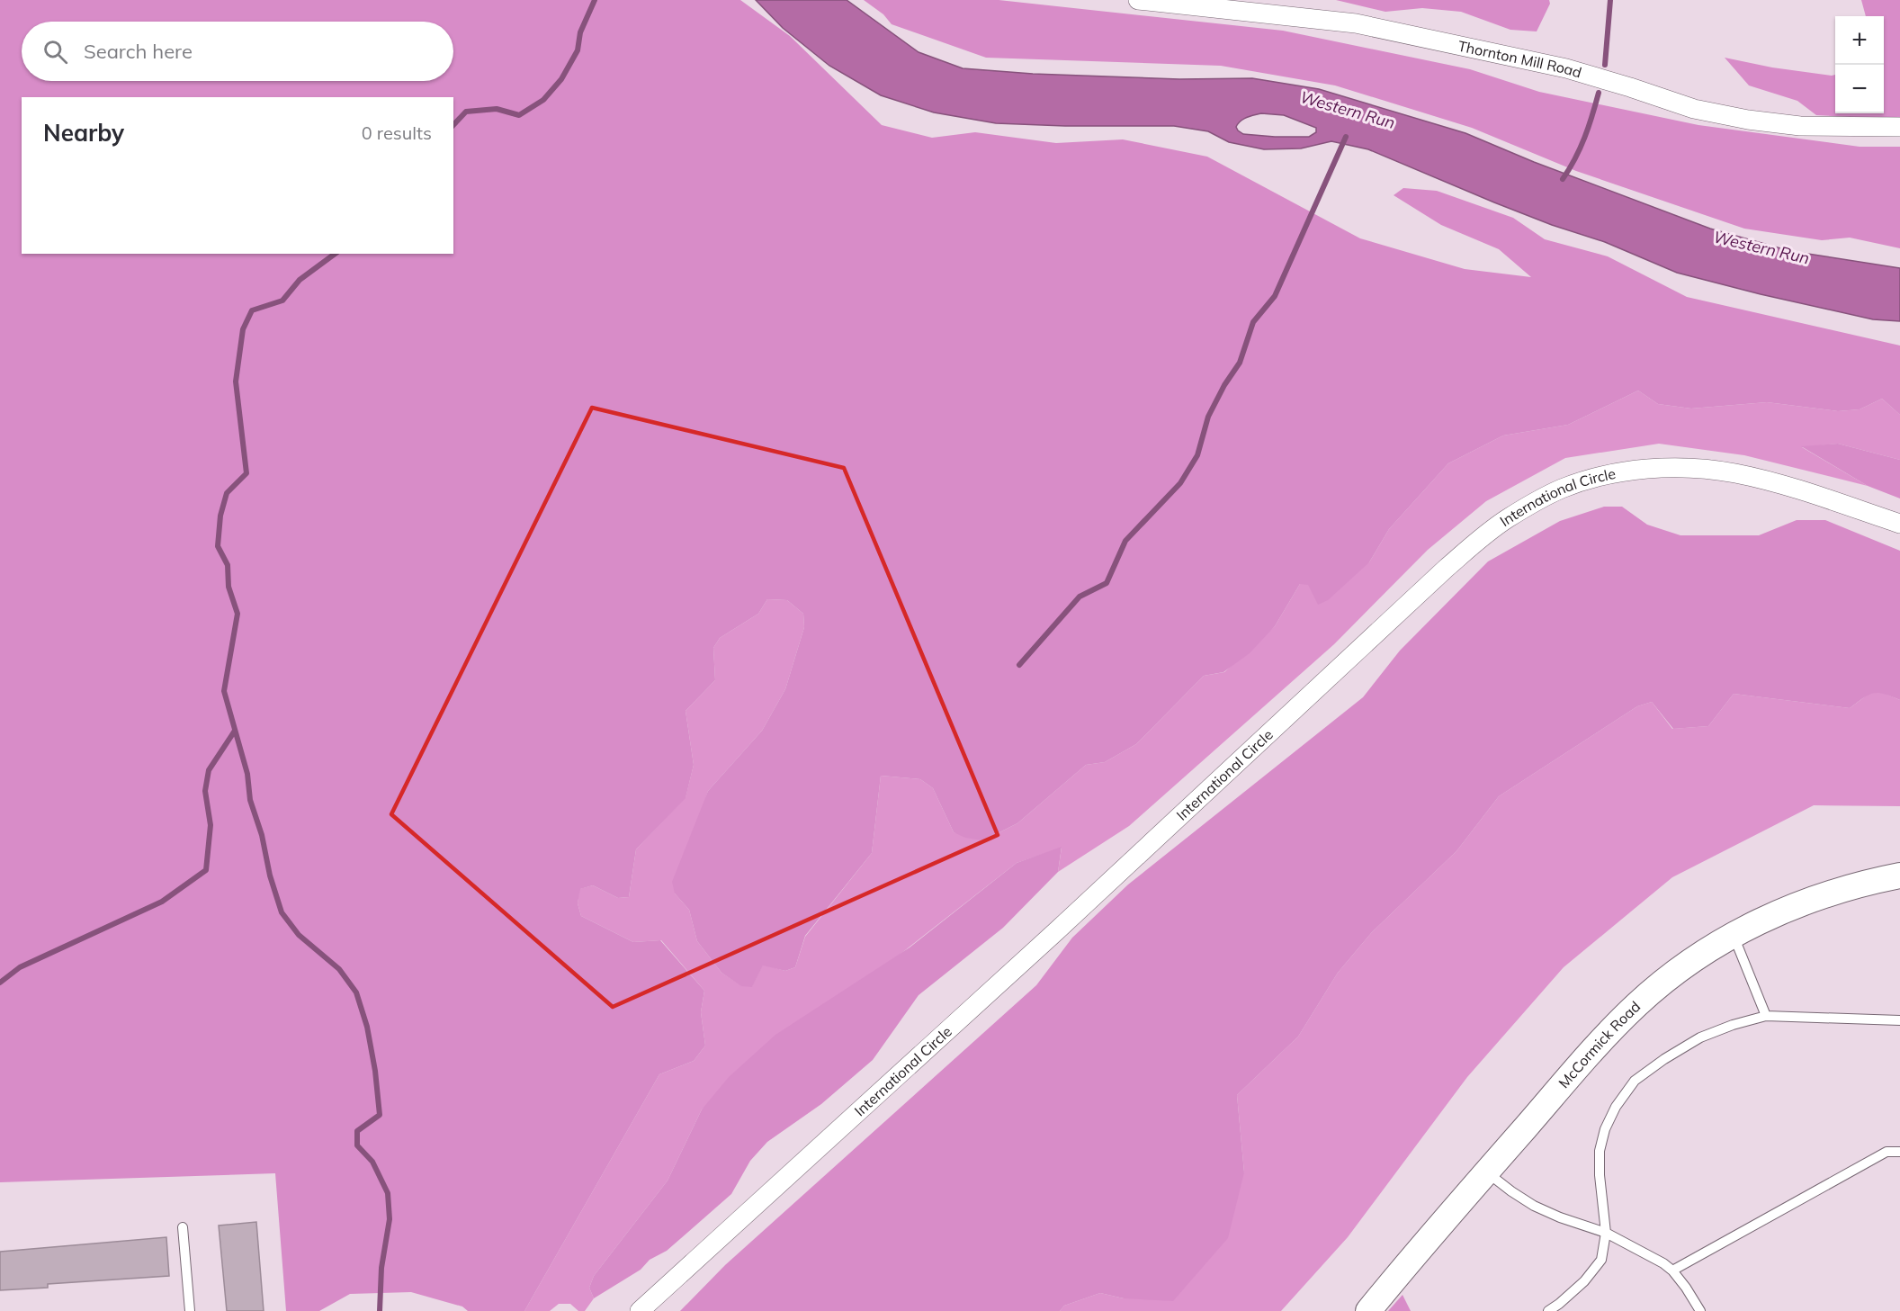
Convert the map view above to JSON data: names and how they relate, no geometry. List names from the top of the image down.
{
  "streets": {
    "main road": ["McCormick Road"],
    "street": ["Thornton Mill Road", "International Circle"]
  },
  "water": ["Western Run"],
  "page": {
    "map_buttons": ["+", "−"],
    "search": "Search here",
    "heading": ["Nearby", "0 results"]
  }
}
